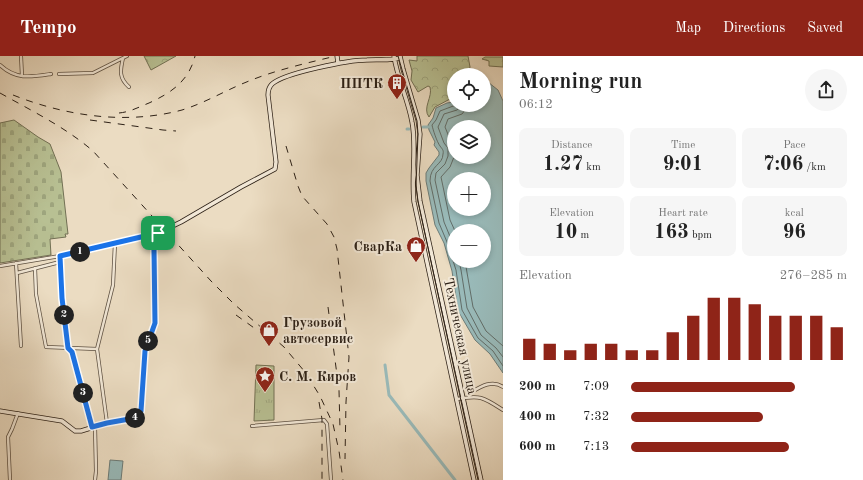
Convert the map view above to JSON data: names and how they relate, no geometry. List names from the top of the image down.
{
  "streets": {
    "main road": ["Техническая улица"]
  },
  "places": {
    "building": ["ППТК"],
    "shop": ["СварКа", "Грузовой автосервис"],
    "place": ["С. М. Киров"]
  },
  "page": {
    "header": "Tempo",
    "nav": ["Map", "Directions", "Saved"],
    "heading": ["Morning run", "06:12"],
    "map_buttons": ["+", "−"],
    "stats": [
      ["Distance", "1.27 km"],
      ["Time", "9:01"],
      ["Pace", "7:06 /km"],
      ["Elevation", "10 m"],
      ["Heart rate", "163 bpm"],
      ["kcal", "96"]
    ],
    "pins": [
      "1",
      "2",
      "5",
      "3",
      "4"
    ],
    "chart": ["Elevation", "276–285 m"],
    "list": [
      {
        "name": "200 m",
        "note": "7:09"
      },
      {
        "name": "400 m",
        "note": "7:32"
      },
      {
        "name": "600 m",
        "note": "7:13"
      }
    ]
  }
}
